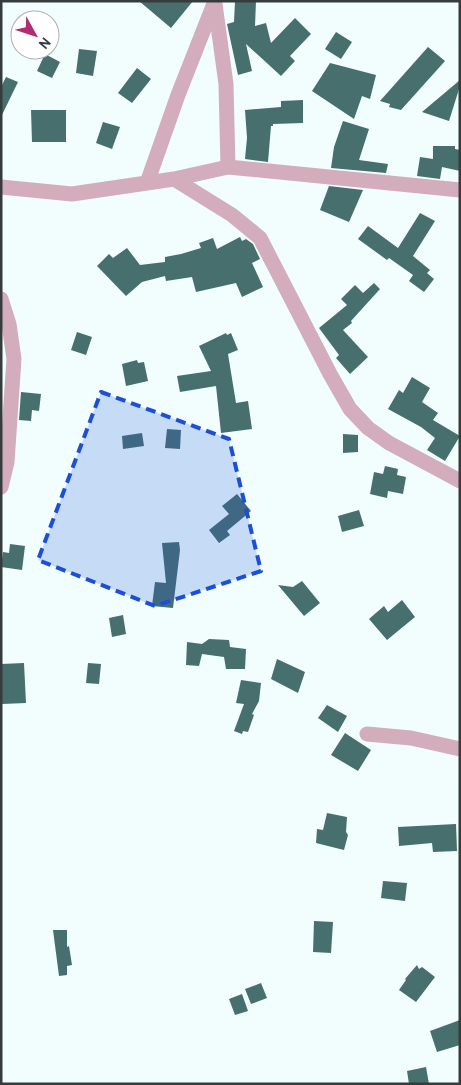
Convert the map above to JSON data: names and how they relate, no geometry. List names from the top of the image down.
{
  "north": "bottom right"
}
